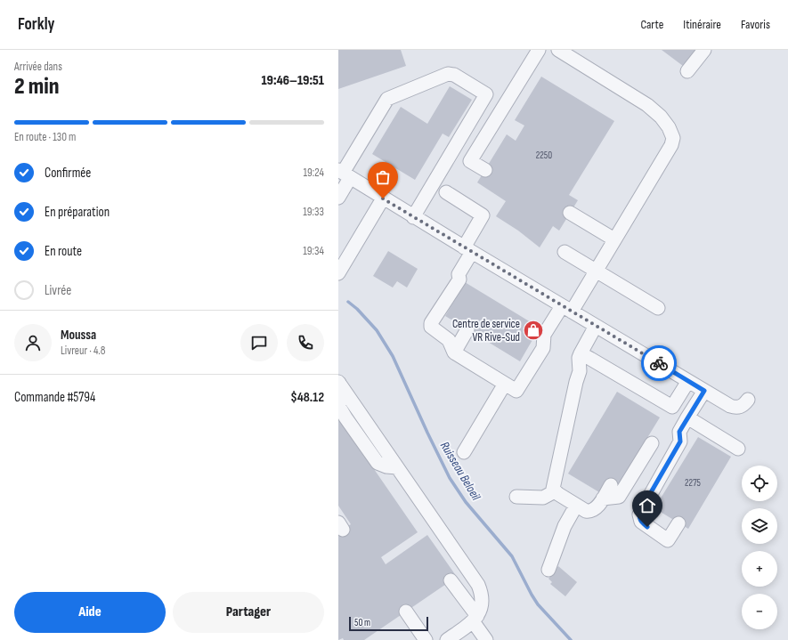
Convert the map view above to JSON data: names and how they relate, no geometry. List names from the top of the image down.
{
  "water": ["Ruisseau Beloeil"],
  "places": {
    "shop": ["Centre de service VR Rive-Sud"]
  },
  "house_numbers": ["2250", "2275"],
  "scale_bar": "50 m",
  "page": {
    "header": "Forkly",
    "nav": ["Carte", "Itinéraire", "Favoris"],
    "heading": ["2 min", "Arrivée dans", "19:46–19:51"],
    "panel": [
      "Moussa",
      "Livreur · 4.8",
      "Commande #5794",
      "$48.12"
    ],
    "bar": "En route · 130 m",
    "list": [
      ["Confirmée", "19:24"],
      ["En préparation", "19:33"],
      ["En route", "19:34"],
      "Livrée"
    ],
    "map_buttons": ["+", "−"],
    "buttons": ["Aide", "Partager"],
    "scale": "50 m"
  }
}
